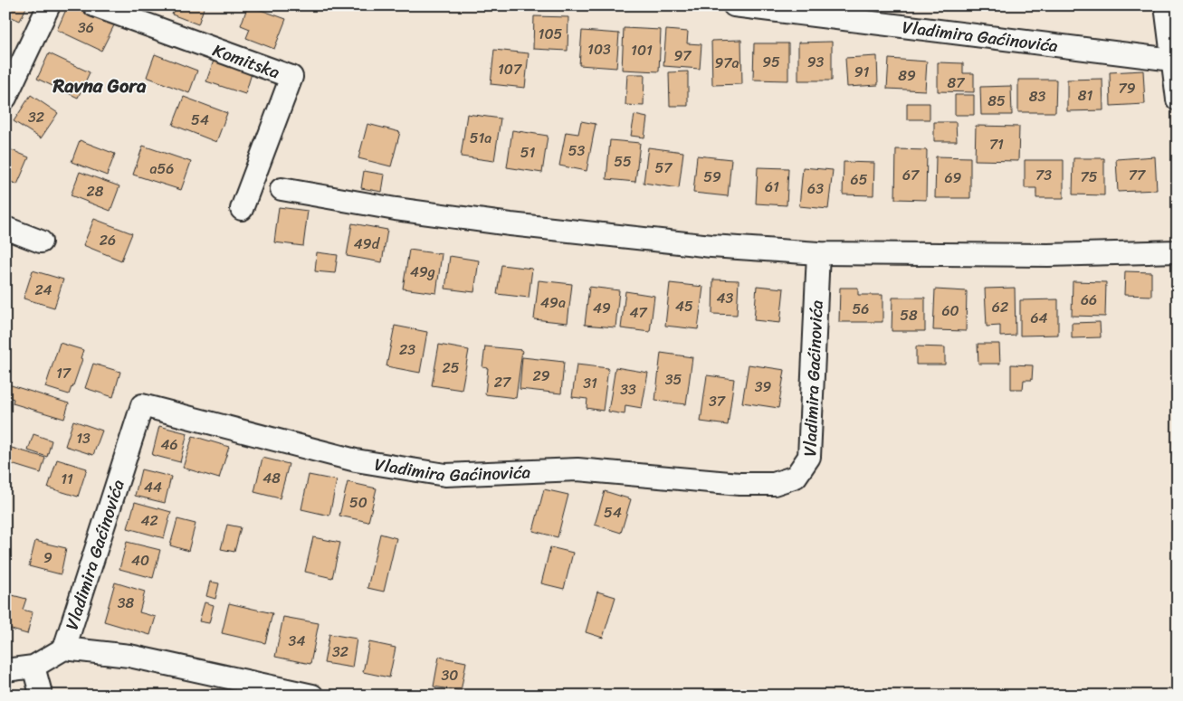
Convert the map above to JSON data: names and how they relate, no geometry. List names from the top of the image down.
{
  "streets": {
    "street": ["Vladimira Gaćinovića", "Komitska"]
  },
  "districts": ["Ravna Gora"],
  "house_numbers": [
    "36",
    "105",
    "103",
    "101",
    "97",
    "95",
    "93",
    "97a",
    "107",
    "91",
    "89",
    "87",
    "79",
    "81",
    "83",
    "85",
    "32",
    "54",
    "51a",
    "71",
    "53",
    "51",
    "55",
    "57",
    "a56",
    "67",
    "73",
    "77",
    "59",
    "75",
    "69",
    "65",
    "61",
    "63",
    "28",
    "26",
    "49d",
    "49g",
    "24",
    "43",
    "66",
    "49a",
    "45",
    "62",
    "49",
    "56",
    "60",
    "47",
    "58",
    "64",
    "23",
    "25",
    "17",
    "29",
    "35",
    "27",
    "31",
    "39",
    "33",
    "37",
    "13",
    "46",
    "48",
    "11",
    "44",
    "50",
    "54",
    "42",
    "9",
    "40",
    "38",
    "34",
    "32",
    "30"
  ]
}
